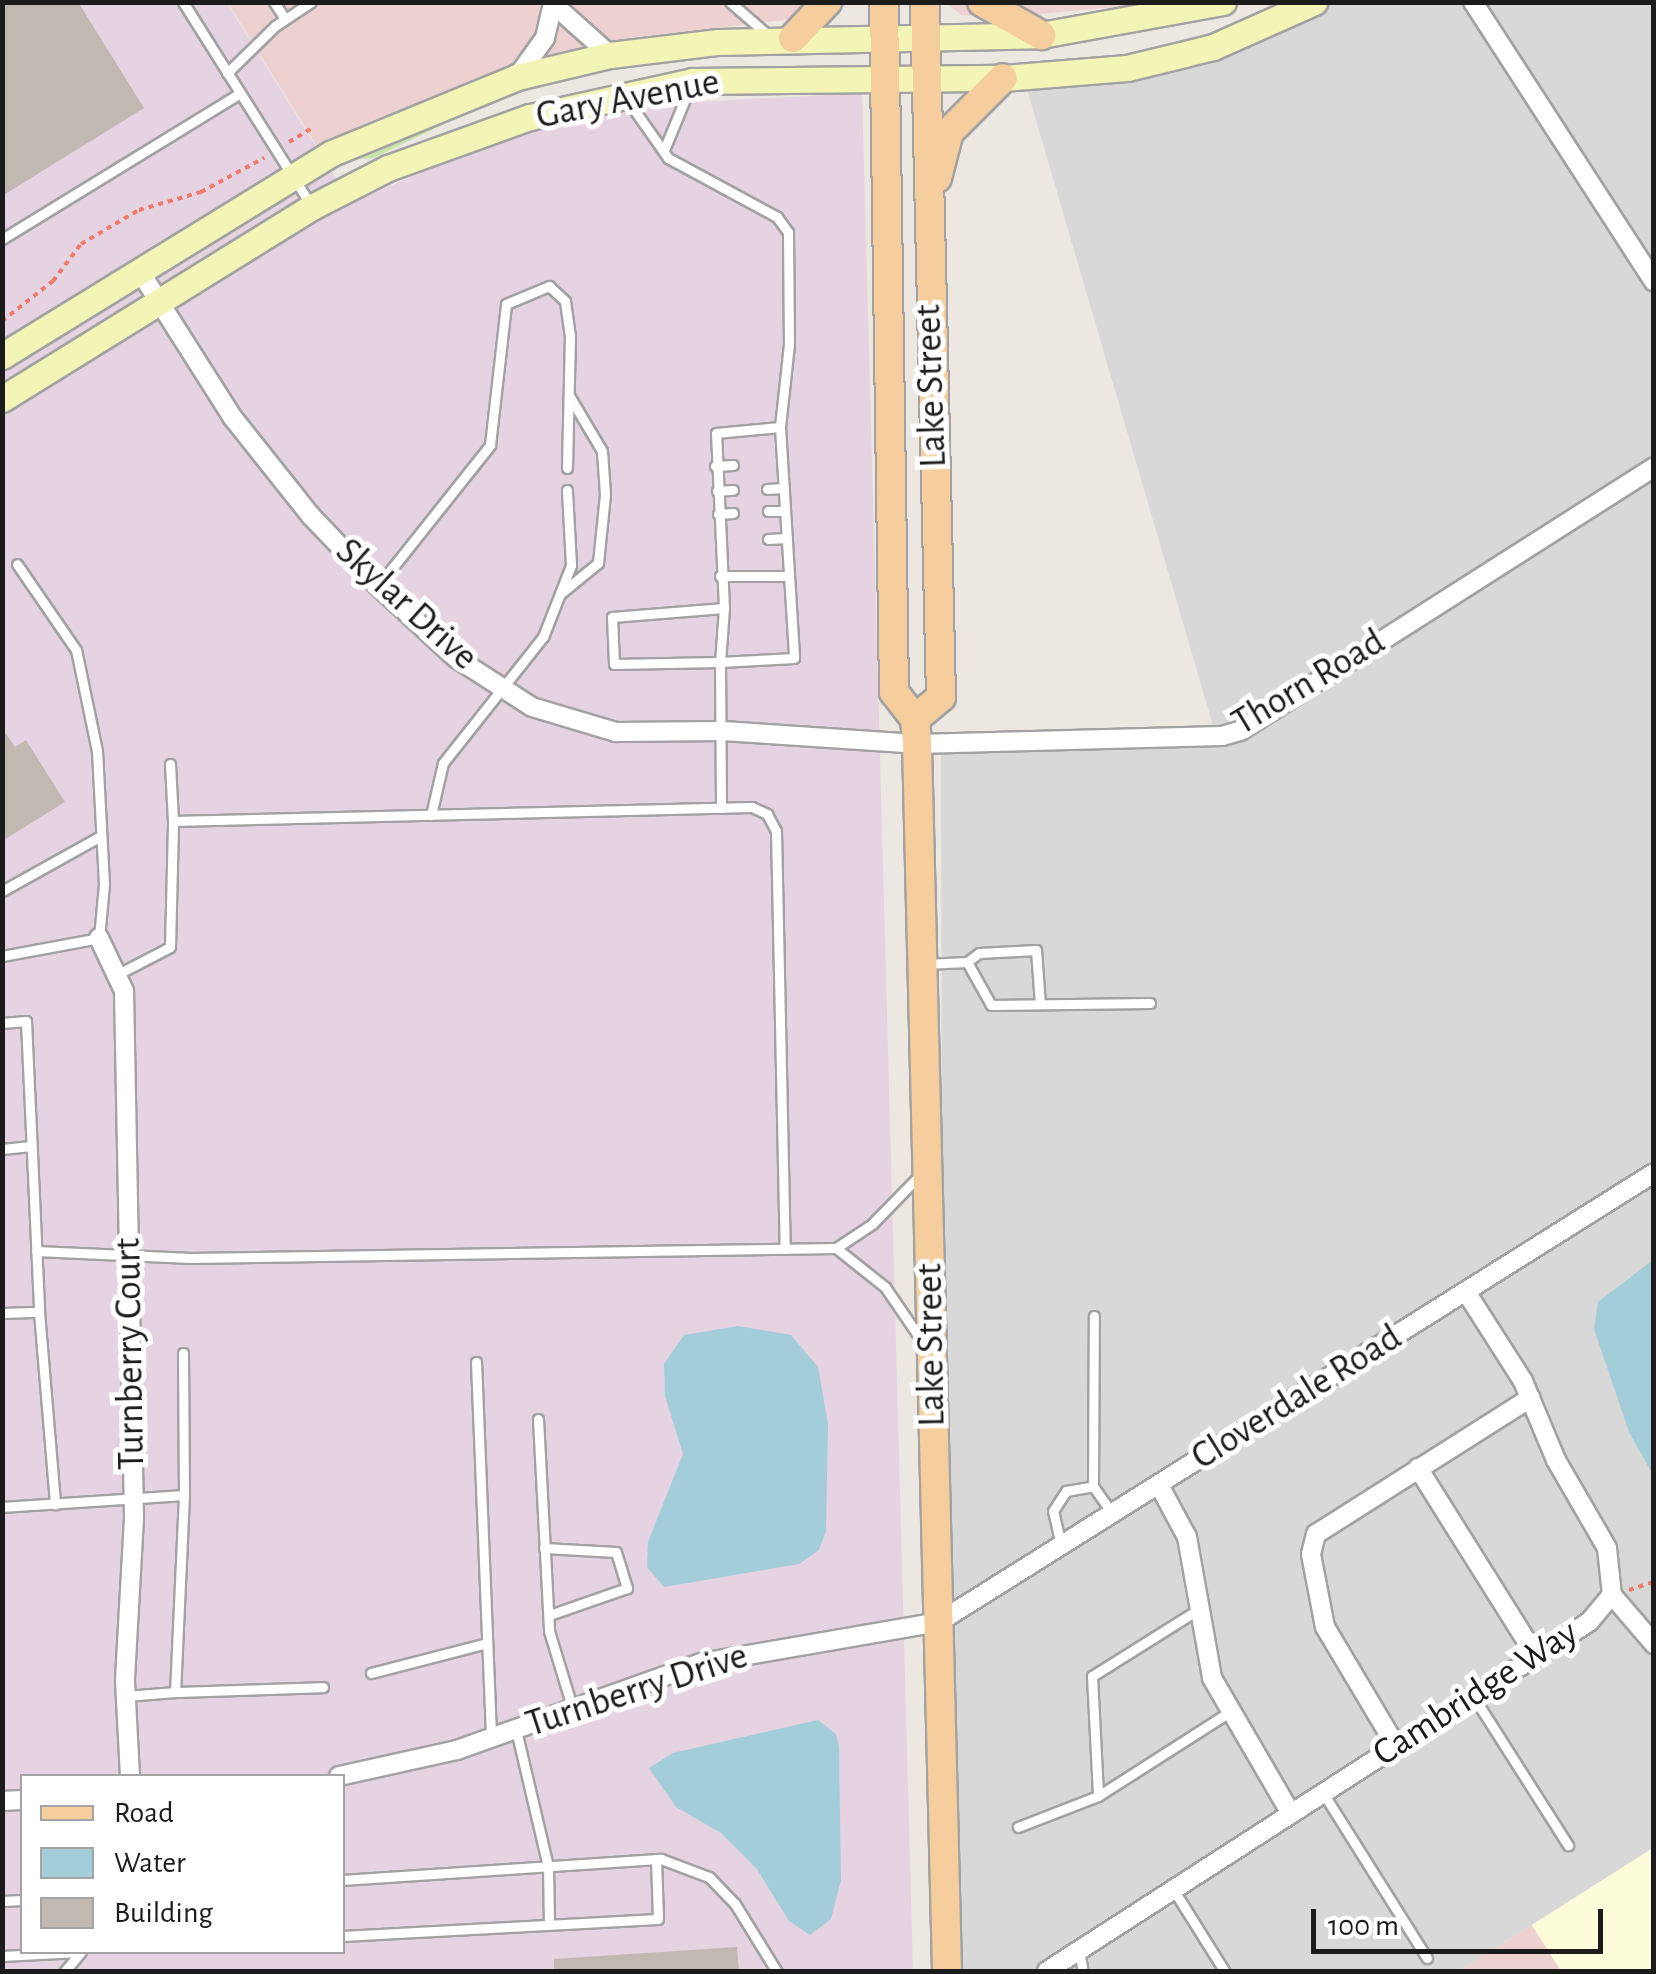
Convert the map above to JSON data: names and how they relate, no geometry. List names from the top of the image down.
{
  "streets": {
    "main road": ["Gary Avenue", "Lake Street"],
    "street": [
      "Skylar Drive",
      "Thorn Road",
      "Turnberry Court",
      "Cloverdale Road",
      "Turnberry Drive",
      "Cambridge Way"
    ]
  },
  "crossings": [
    ["Gary Avenue", "Lake Street"],
    ["Gary Avenue", "Skylar Drive"],
    ["Lake Street", "Skylar Drive"],
    ["Lake Street", "Thorn Road"],
    ["Lake Street", "Cloverdale Road"],
    ["Lake Street", "Turnberry Drive"],
    ["Skylar Drive", "Thorn Road"],
    ["Cloverdale Road", "Turnberry Drive"],
    ["Cloverdale Road", "Cambridge Way"]
  ],
  "legend": ["Road", "Water", "Building"],
  "scale_bar": "100 m"
}
